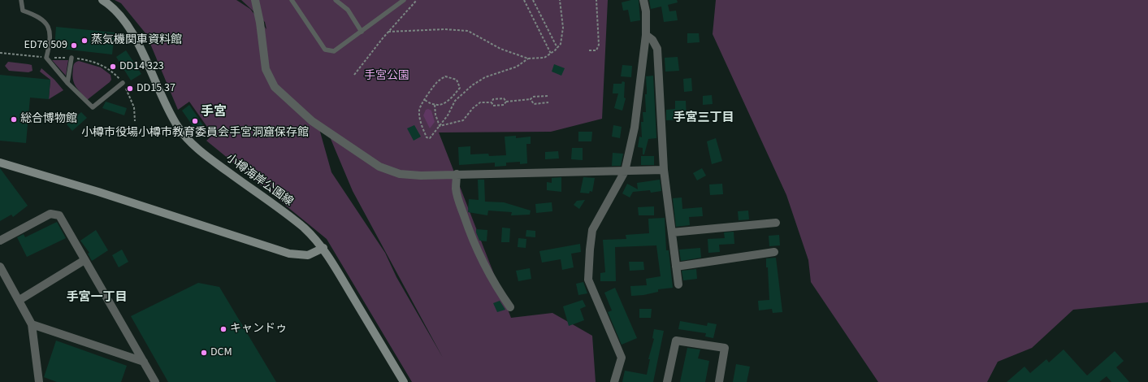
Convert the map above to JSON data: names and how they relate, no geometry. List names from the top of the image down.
{
  "streets": {
    "main road": ["小樽海岸公園線"]
  },
  "districts": ["手宮", "手宮三丁目", "手宮一丁目"],
  "parks": ["手宮公園"],
  "places": [
    "蒸気機関車資料館",
    "ED76 509",
    "DD14 323",
    "DD15 37",
    "総合博物館",
    "小樽市役場小樽市教育委員会手宮洞窟保存館",
    "キャンドゥ",
    "DCM"
  ]
}
